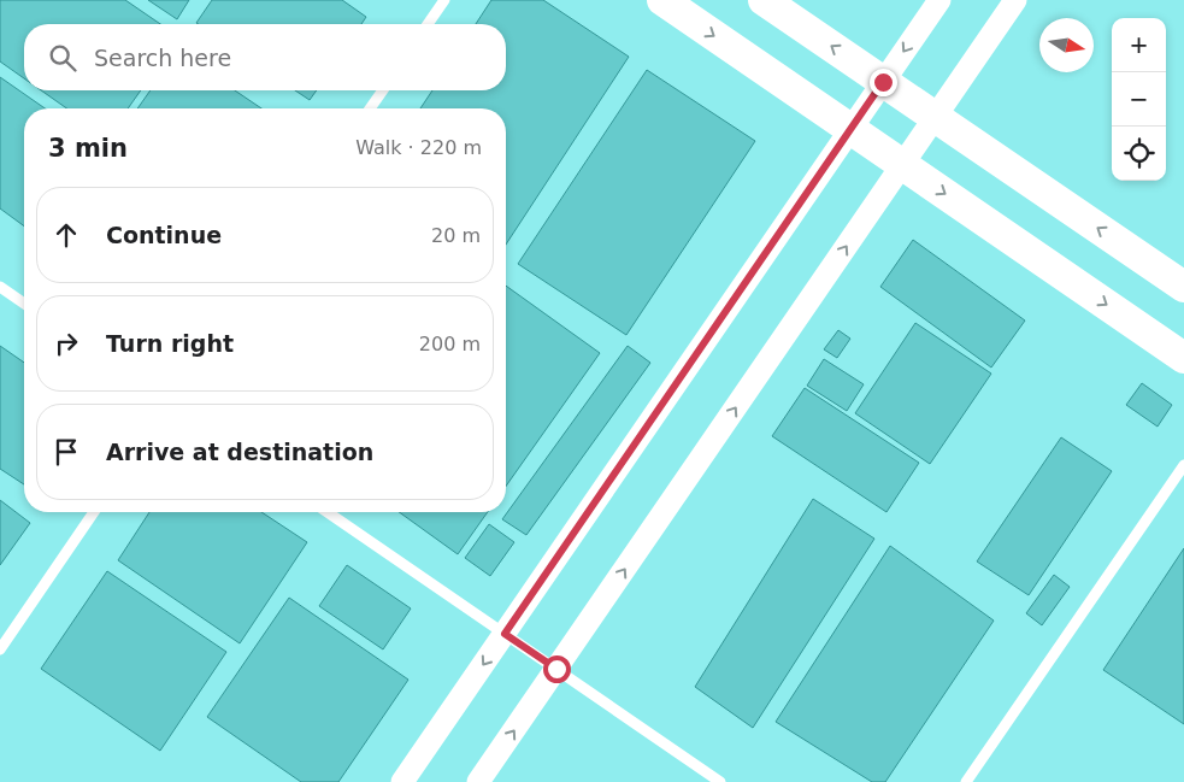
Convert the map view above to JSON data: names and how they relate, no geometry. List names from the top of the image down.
{
  "north": "right",
  "page": {
    "map_buttons": ["+", "−"],
    "search": "Search here",
    "heading": ["3 min", "Walk · 220 m"],
    "list": [
      ["Continue", "20 m"],
      ["Turn right", "200 m"],
      "Arrive at destination"
    ]
  }
}
